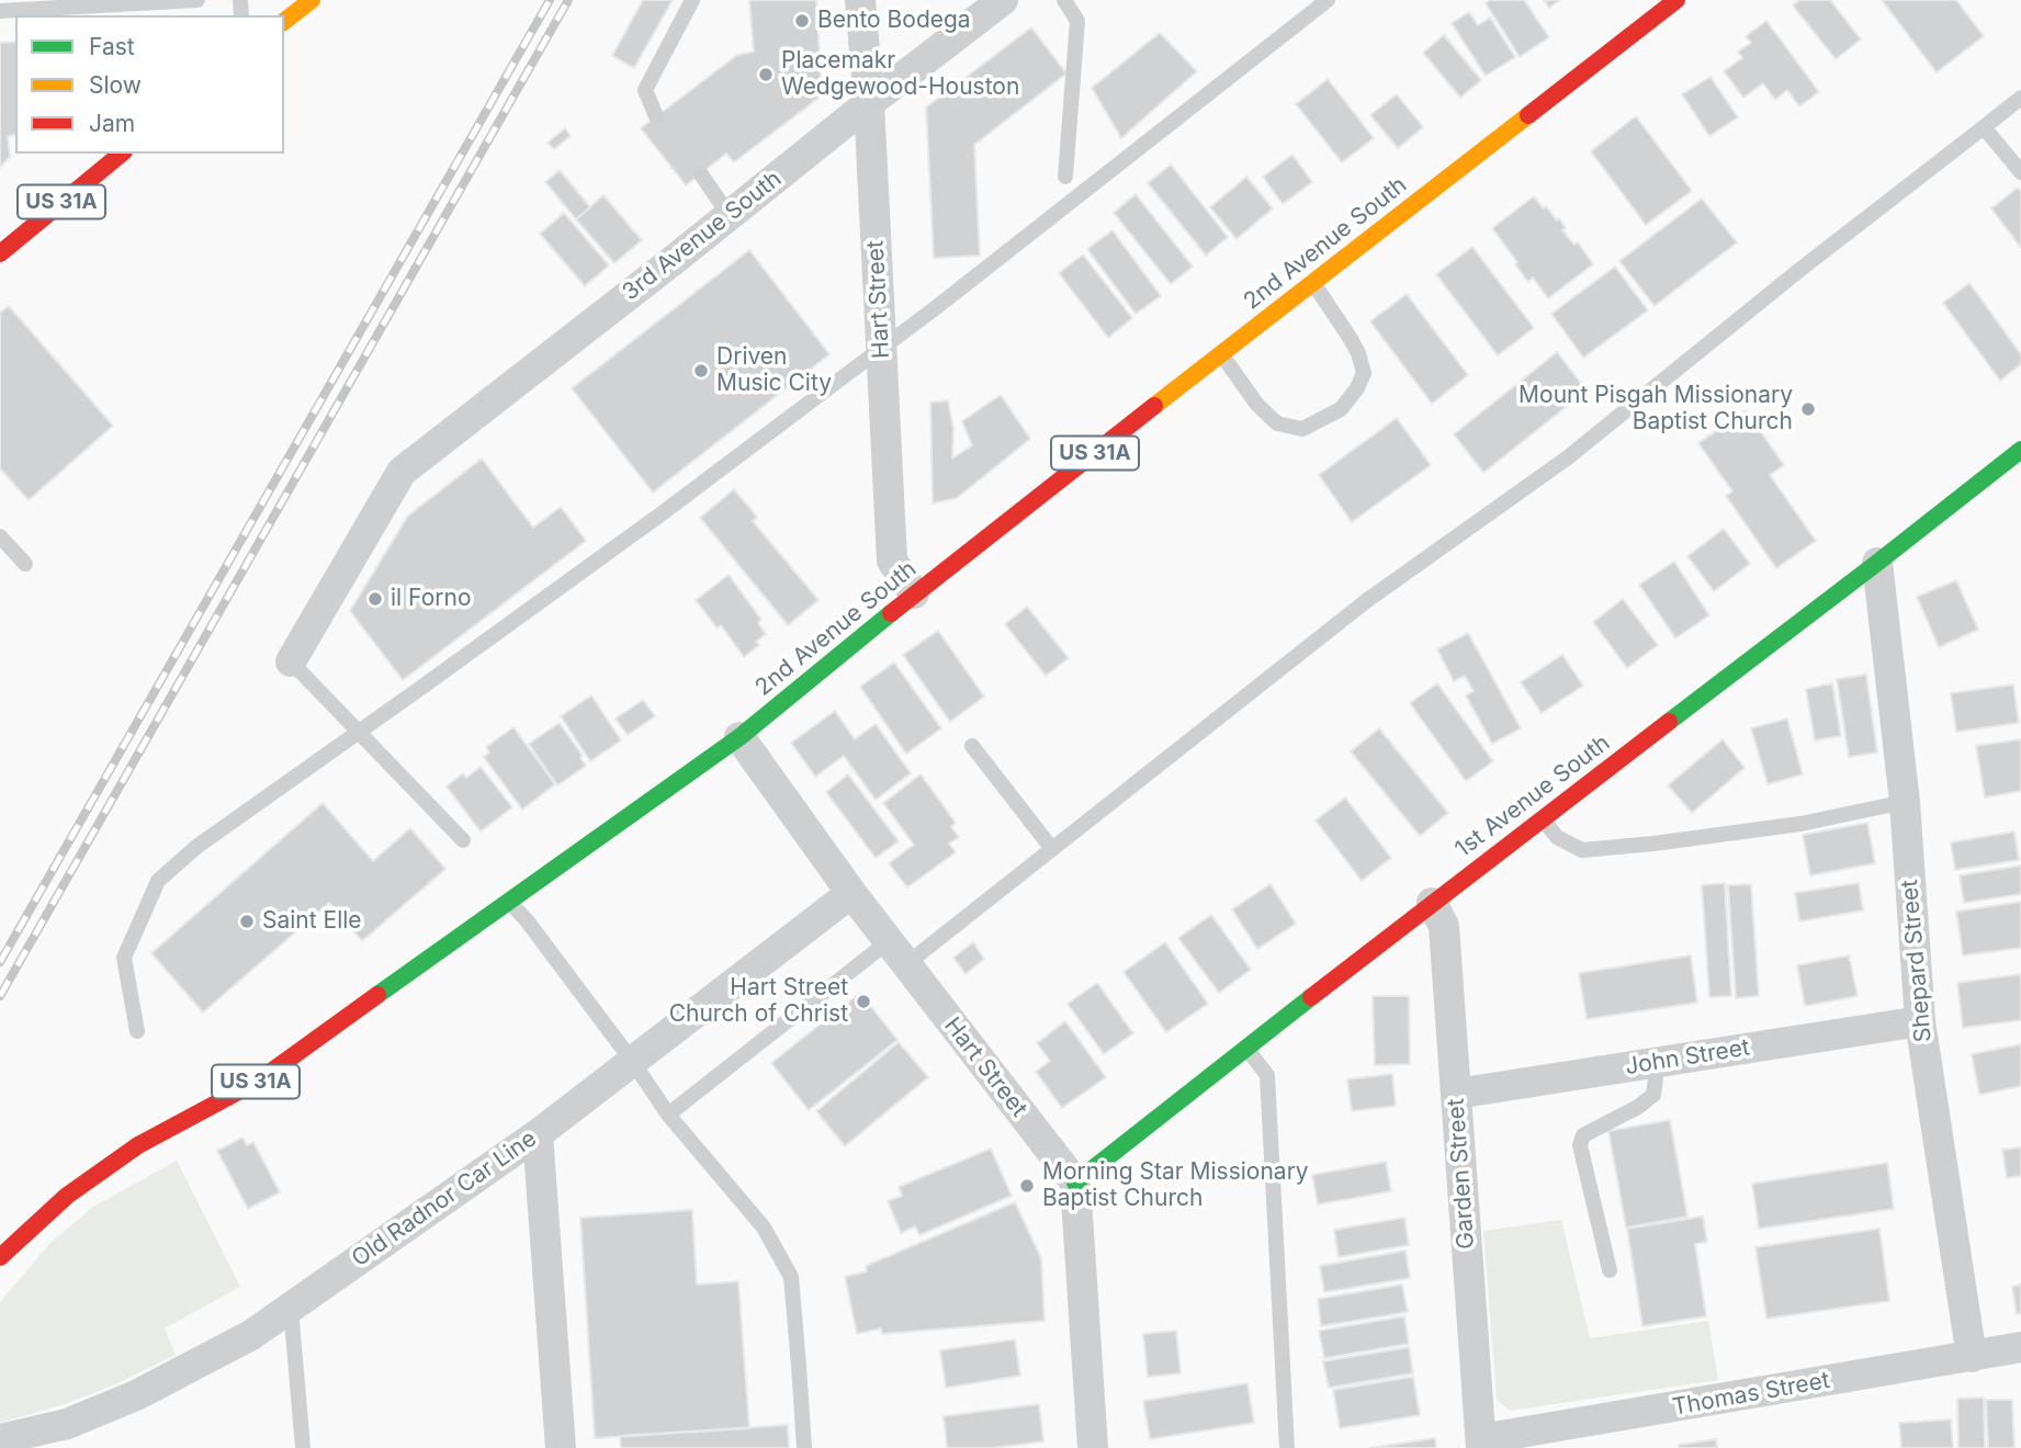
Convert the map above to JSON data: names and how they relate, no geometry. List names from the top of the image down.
{
  "streets": {
    "main road": ["US 31A", "2nd Avenue South", "1st Avenue South"],
    "street": [
      "3rd Avenue South",
      "Hart Street",
      "Shepard Street",
      "John Street",
      "Garden Street",
      "Old Radnor Car Line",
      "Thomas Street"
    ]
  },
  "crossings": [
    ["3rd Avenue South", "Hart Street"],
    ["2nd Avenue South", "Hart Street"],
    ["Hart Street", "1st Avenue South"],
    ["Hart Street", "Old Radnor Car Line"],
    ["1st Avenue South", "Shepard Street"],
    ["1st Avenue South", "Garden Street"],
    ["Shepard Street", "John Street"],
    ["Shepard Street", "Thomas Street"],
    ["John Street", "Garden Street"],
    ["Garden Street", "Thomas Street"]
  ],
  "places": [
    "Bento Bodega",
    "Placemakr Wedgewood-Houston",
    "Driven Music City",
    "Mount Pisgah Missionary Baptist Church",
    "il Forno",
    "Saint Elle",
    "Hart Street Church of Christ",
    "Morning Star Missionary Baptist Church"
  ],
  "legend": ["Fast", "Slow", "Jam"]
}
